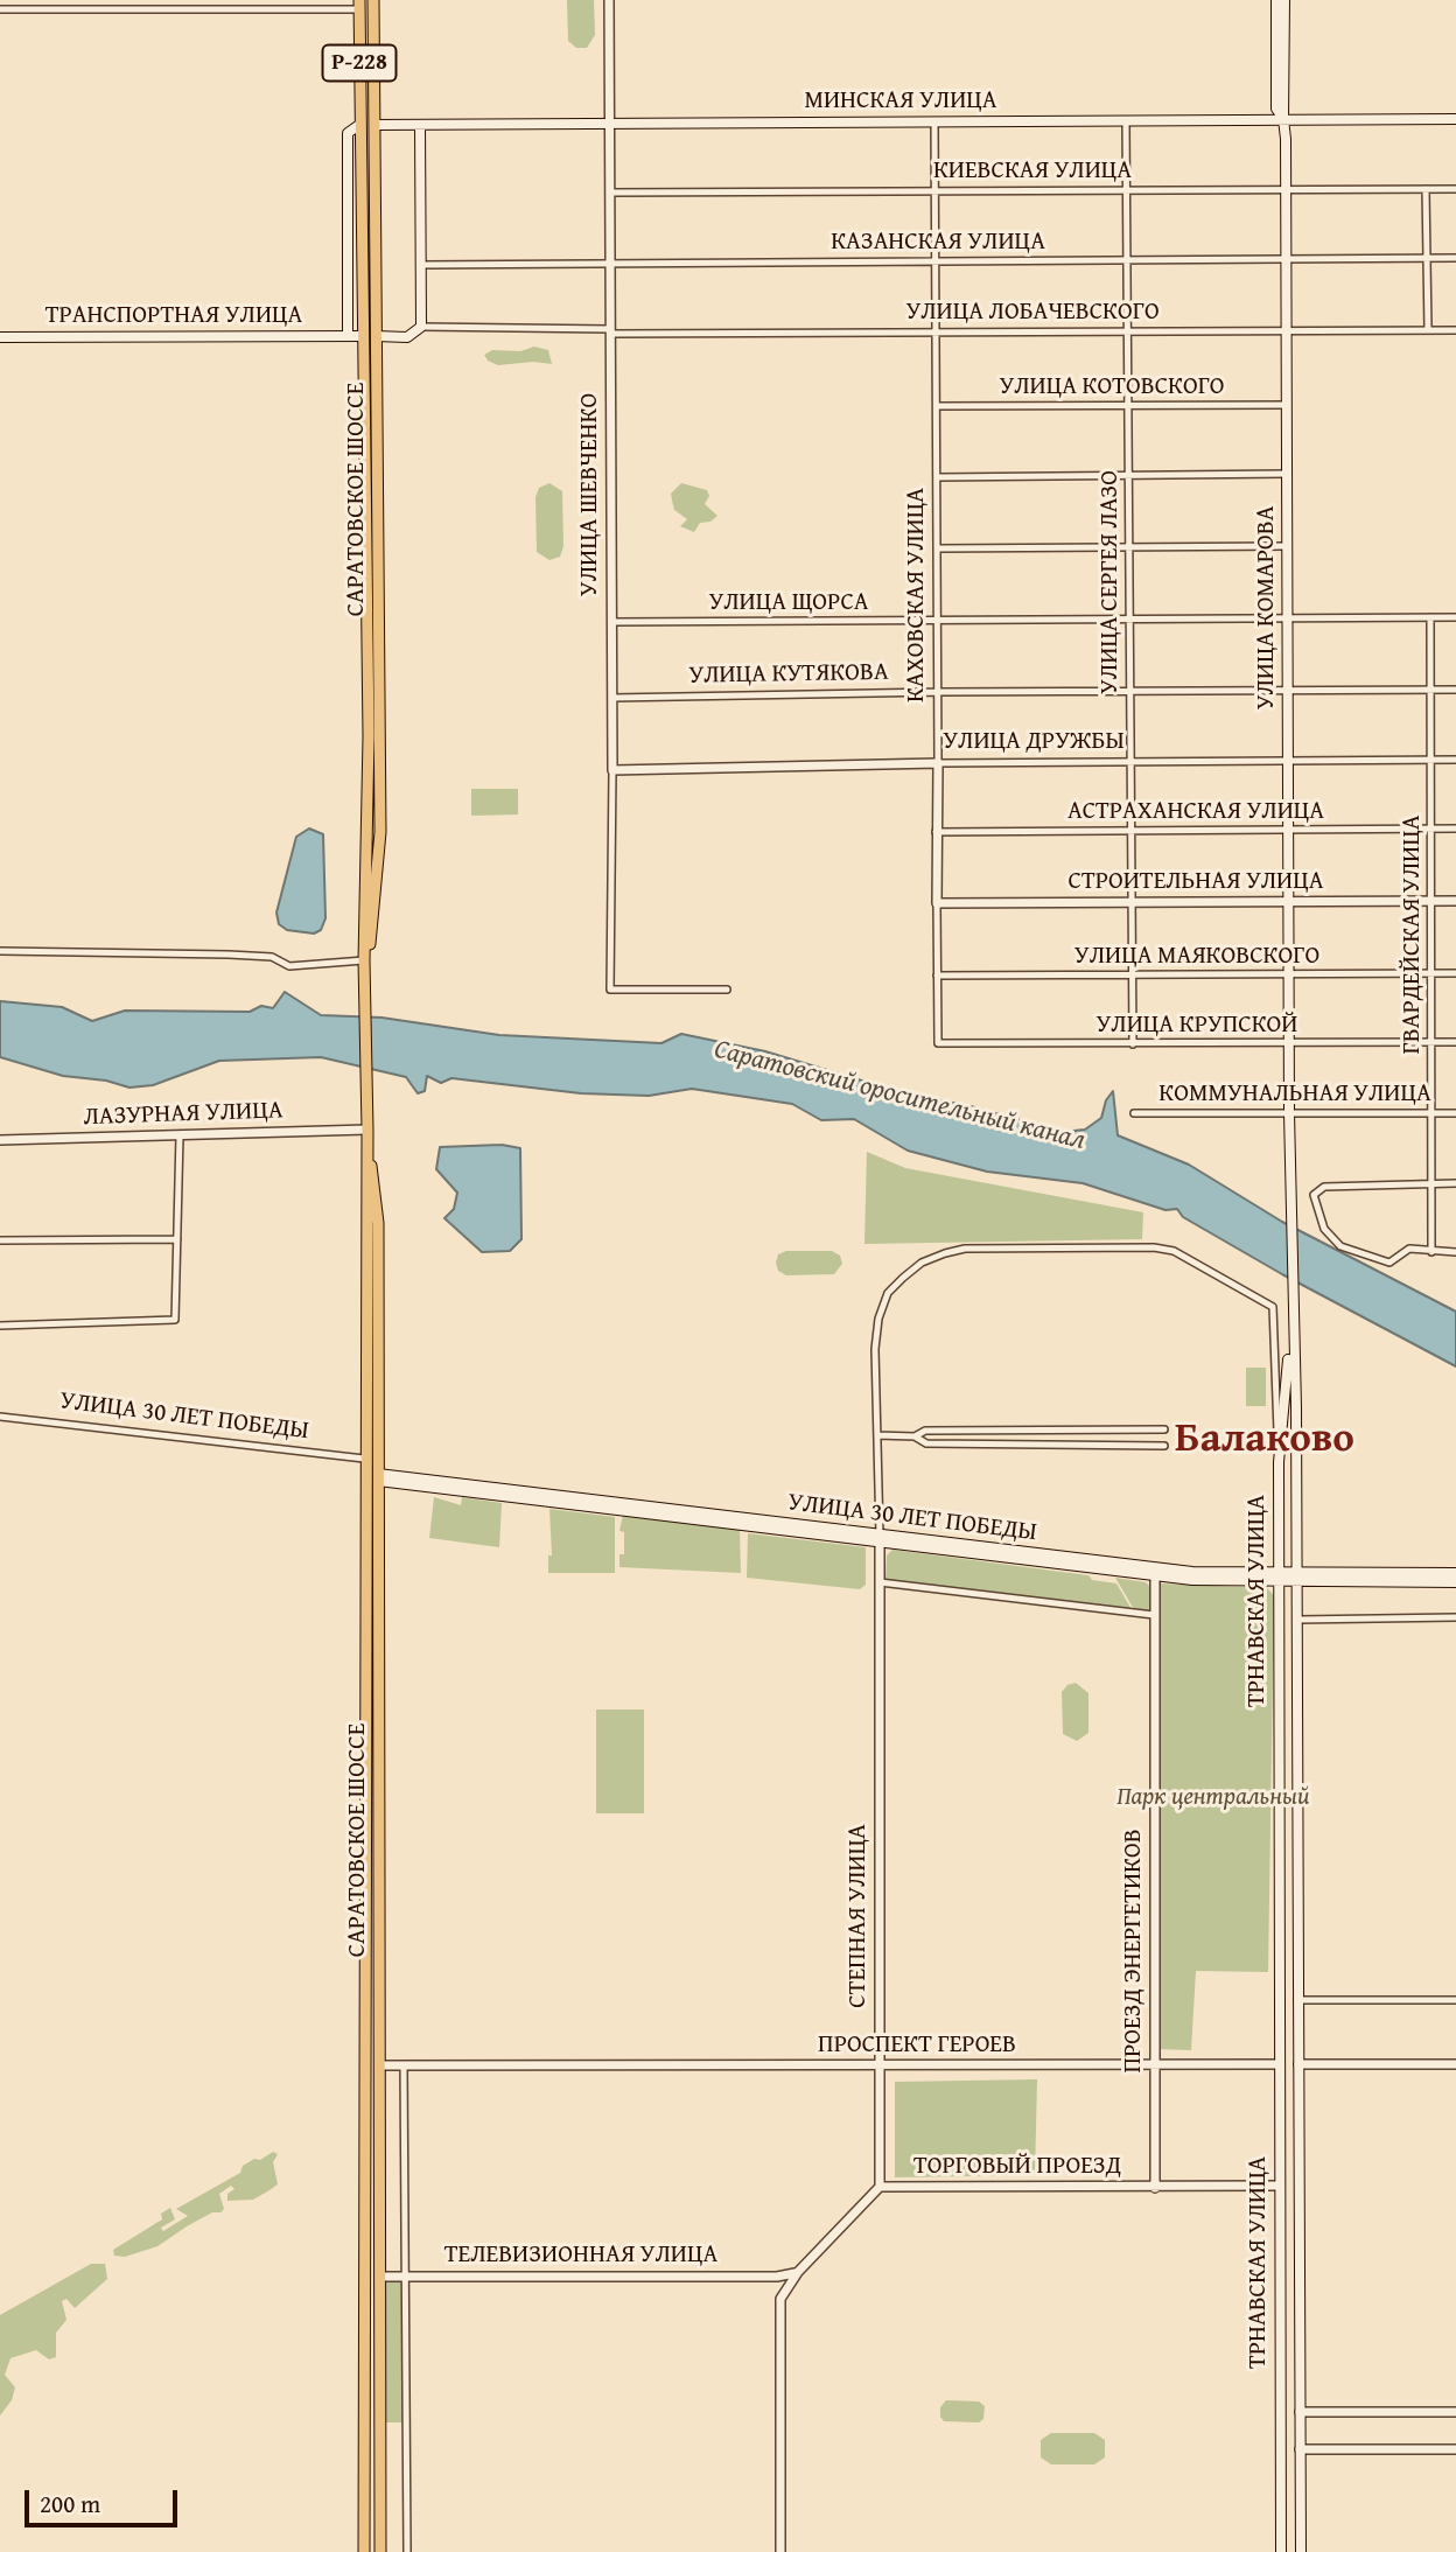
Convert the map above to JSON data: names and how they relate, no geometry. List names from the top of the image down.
{
  "streets": {
    "main road": [
      "Р-228",
      "МИНСКАЯ УЛИЦА",
      "ТРАНСПОРТНАЯ УЛИЦА",
      "САРАТОВСКОЕ ШОССЕ",
      "УЛИЦА КОМАРОВА",
      "УЛИЦА 30 ЛЕТ ПОБЕДЫ",
      "ТРНАВСКАЯ УЛИЦА",
      "ПРОСПЕКТ ГЕРОЕВ",
      "ТЕЛЕВИЗИОННАЯ УЛИЦА"
    ],
    "street": [
      "КИЕВСКАЯ УЛИЦА",
      "КАЗАНСКАЯ УЛИЦА",
      "УЛИЦА ЛОБАЧЕВСКОГО",
      "УЛИЦА КОТОВСКОГО",
      "УЛИЦА ШЕВЧЕНКО",
      "УЛИЦА СЕРГЕЯ ЛАЗО",
      "КАХОВСКАЯ УЛИЦА",
      "УЛИЦА ЩОРСА",
      "УЛИЦА КУТЯКОВА",
      "УЛИЦА ДРУЖБЫ",
      "АСТРАХАНСКАЯ УЛИЦА",
      "СТРОИТЕЛЬНАЯ УЛИЦА",
      "ГВАРДЕЙСКАЯ УЛИЦА",
      "УЛИЦА МАЯКОВСКОГО",
      "УЛИЦА КРУПСКОЙ",
      "КОММУНАЛЬНАЯ УЛИЦА",
      "ЛАЗУРНАЯ УЛИЦА",
      "СТЕПНАЯ УЛИЦА",
      "ПРОЕЗД ЭНЕРГЕТИКОВ",
      "ТОРГОВЫЙ ПРОЕЗД"
    ]
  },
  "crossings": [
    ["МИНСКАЯ УЛИЦА", "УЛИЦА ШЕВЧЕНКО"],
    ["МИНСКАЯ УЛИЦА", "САРАТОВСКОЕ ШОССЕ"],
    ["МИНСКАЯ УЛИЦА", "УЛИЦА СЕРГЕЯ ЛАЗО"],
    ["МИНСКАЯ УЛИЦА", "КАХОВСКАЯ УЛИЦА"],
    ["МИНСКАЯ УЛИЦА", "УЛИЦА КОМАРОВА"],
    ["КИЕВСКАЯ УЛИЦА", "УЛИЦА ШЕВЧЕНКО"],
    ["КИЕВСКАЯ УЛИЦА", "УЛИЦА СЕРГЕЯ ЛАЗО"],
    ["КИЕВСКАЯ УЛИЦА", "КАХОВСКАЯ УЛИЦА"],
    ["КИЕВСКАЯ УЛИЦА", "УЛИЦА КОМАРОВА"],
    ["КАЗАНСКАЯ УЛИЦА", "УЛИЦА ШЕВЧЕНКО"],
    ["КАЗАНСКАЯ УЛИЦА", "УЛИЦА СЕРГЕЯ ЛАЗО"],
    ["КАЗАНСКАЯ УЛИЦА", "КАХОВСКАЯ УЛИЦА"],
    ["КАЗАНСКАЯ УЛИЦА", "УЛИЦА КОМАРОВА"],
    ["УЛИЦА ЛОБАЧЕВСКОГО", "УЛИЦА ШЕВЧЕНКО"],
    ["УЛИЦА ЛОБАЧЕВСКОГО", "УЛИЦА СЕРГЕЯ ЛАЗО"],
    ["УЛИЦА ЛОБАЧЕВСКОГО", "КАХОВСКАЯ УЛИЦА"],
    ["УЛИЦА ЛОБАЧЕВСКОГО", "УЛИЦА КОМАРОВА"],
    ["ТРАНСПОРТНАЯ УЛИЦА", "САРАТОВСКОЕ ШОССЕ"],
    ["УЛИЦА КОТОВСКОГО", "УЛИЦА СЕРГЕЯ ЛАЗО"],
    ["УЛИЦА КОТОВСКОГО", "КАХОВСКАЯ УЛИЦА"],
    ["УЛИЦА КОТОВСКОГО", "УЛИЦА КОМАРОВА"],
    ["УЛИЦА ШЕВЧЕНКО", "УЛИЦА ЩОРСА"],
    ["УЛИЦА ШЕВЧЕНКО", "УЛИЦА КУТЯКОВА"],
    ["УЛИЦА ШЕВЧЕНКО", "УЛИЦА ДРУЖБЫ"],
    ["САРАТОВСКОЕ ШОССЕ", "ЛАЗУРНАЯ УЛИЦА"],
    ["САРАТОВСКОЕ ШОССЕ", "УЛИЦА 30 ЛЕТ ПОБЕДЫ"],
    ["САРАТОВСКОЕ ШОССЕ", "ПРОСПЕКТ ГЕРОЕВ"],
    ["САРАТОВСКОЕ ШОССЕ", "ТЕЛЕВИЗИОННАЯ УЛИЦА"],
    ["УЛИЦА СЕРГЕЯ ЛАЗО", "УЛИЦА ЩОРСА"],
    ["УЛИЦА СЕРГЕЯ ЛАЗО", "УЛИЦА КУТЯКОВА"],
    ["УЛИЦА СЕРГЕЯ ЛАЗО", "УЛИЦА ДРУЖБЫ"],
    ["УЛИЦА СЕРГЕЯ ЛАЗО", "АСТРАХАНСКАЯ УЛИЦА"],
    ["УЛИЦА СЕРГЕЯ ЛАЗО", "СТРОИТЕЛЬНАЯ УЛИЦА"],
    ["УЛИЦА СЕРГЕЯ ЛАЗО", "УЛИЦА МАЯКОВСКОГО"],
    ["УЛИЦА СЕРГЕЯ ЛАЗО", "УЛИЦА КРУПСКОЙ"],
    ["КАХОВСКАЯ УЛИЦА", "УЛИЦА ЩОРСА"],
    ["КАХОВСКАЯ УЛИЦА", "УЛИЦА КУТЯКОВА"],
    ["КАХОВСКАЯ УЛИЦА", "УЛИЦА ДРУЖБЫ"],
    ["КАХОВСКАЯ УЛИЦА", "АСТРАХАНСКАЯ УЛИЦА"],
    ["КАХОВСКАЯ УЛИЦА", "СТРОИТЕЛЬНАЯ УЛИЦА"],
    ["КАХОВСКАЯ УЛИЦА", "УЛИЦА МАЯКОВСКОГО"],
    ["КАХОВСКАЯ УЛИЦА", "УЛИЦА КРУПСКОЙ"],
    ["УЛИЦА ЩОРСА", "УЛИЦА КОМАРОВА"],
    ["УЛИЦА ЩОРСА", "ГВАРДЕЙСКАЯ УЛИЦА"],
    ["УЛИЦА КОМАРОВА", "УЛИЦА КУТЯКОВА"],
    ["УЛИЦА КОМАРОВА", "УЛИЦА ДРУЖБЫ"],
    ["УЛИЦА КОМАРОВА", "АСТРАХАНСКАЯ УЛИЦА"],
    ["УЛИЦА КОМАРОВА", "СТРОИТЕЛЬНАЯ УЛИЦА"],
    ["УЛИЦА КОМАРОВА", "УЛИЦА МАЯКОВСКОГО"],
    ["УЛИЦА КОМАРОВА", "УЛИЦА КРУПСКОЙ"],
    ["УЛИЦА КОМАРОВА", "КОММУНАЛЬНАЯ УЛИЦА"],
    ["УЛИЦА КОМАРОВА", "ТРНАВСКАЯ УЛИЦА"],
    ["УЛИЦА КУТЯКОВА", "ГВАРДЕЙСКАЯ УЛИЦА"],
    ["УЛИЦА ДРУЖБЫ", "ГВАРДЕЙСКАЯ УЛИЦА"],
    ["АСТРАХАНСКАЯ УЛИЦА", "ГВАРДЕЙСКАЯ УЛИЦА"],
    ["СТРОИТЕЛЬНАЯ УЛИЦА", "ГВАРДЕЙСКАЯ УЛИЦА"],
    ["ГВАРДЕЙСКАЯ УЛИЦА", "УЛИЦА МАЯКОВСКОГО"],
    ["ГВАРДЕЙСКАЯ УЛИЦА", "УЛИЦА КРУПСКОЙ"],
    ["ГВАРДЕЙСКАЯ УЛИЦА", "КОММУНАЛЬНАЯ УЛИЦА"],
    ["УЛИЦА 30 ЛЕТ ПОБЕДЫ", "ТРНАВСКАЯ УЛИЦА"],
    ["УЛИЦА 30 ЛЕТ ПОБЕДЫ", "СТЕПНАЯ УЛИЦА"],
    ["УЛИЦА 30 ЛЕТ ПОБЕДЫ", "ПРОЕЗД ЭНЕРГЕТИКОВ"],
    ["ТРНАВСКАЯ УЛИЦА", "ПРОСПЕКТ ГЕРОЕВ"],
    ["ТРНАВСКАЯ УЛИЦА", "ТОРГОВЫЙ ПРОЕЗД"],
    ["СТЕПНАЯ УЛИЦА", "ПРОСПЕКТ ГЕРОЕВ"],
    ["СТЕПНАЯ УЛИЦА", "ТОРГОВЫЙ ПРОЕЗД"],
    ["ПРОЕЗД ЭНЕРГЕТИКОВ", "ПРОСПЕКТ ГЕРОЕВ"],
    ["ПРОЕЗД ЭНЕРГЕТИКОВ", "ТОРГОВЫЙ ПРОЕЗД"]
  ],
  "districts": ["Балаково"],
  "water": ["Саратовский оросительный канал"],
  "parks": ["Парк центральный"],
  "scale_bar": "200 m"
}
